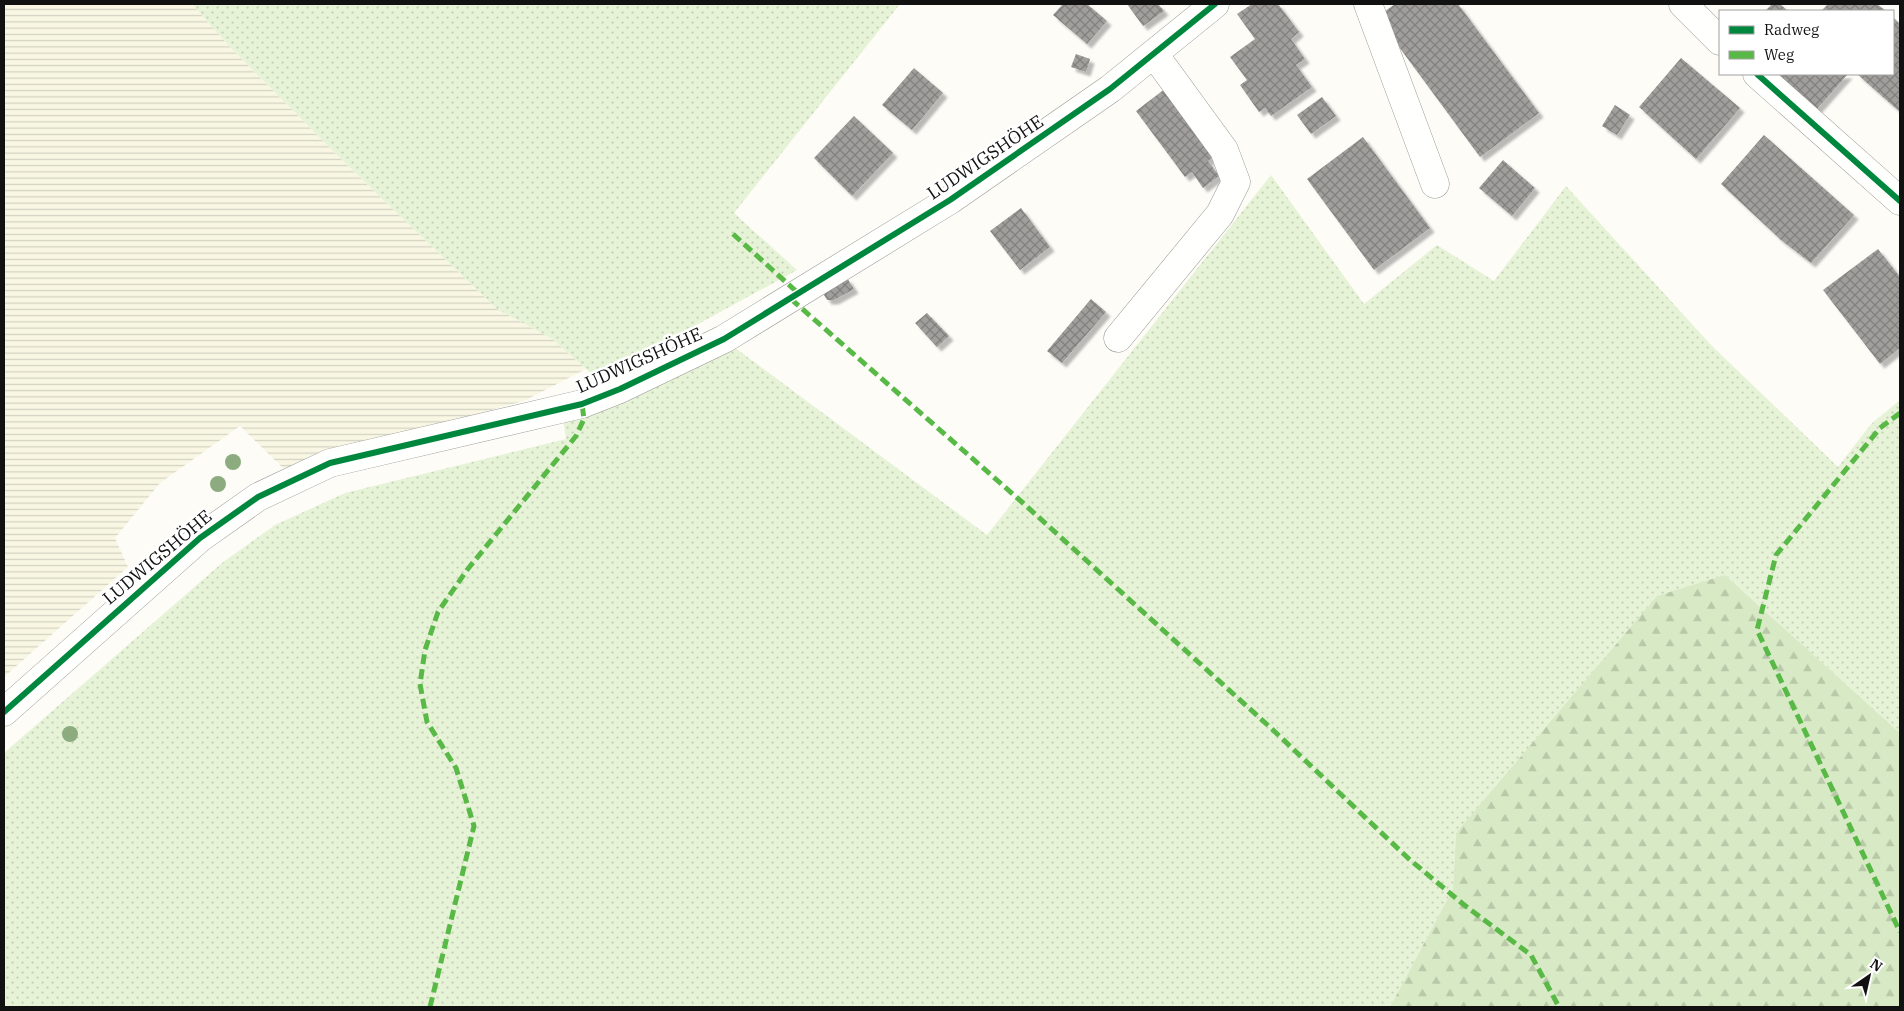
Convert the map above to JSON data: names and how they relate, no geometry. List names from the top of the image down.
{
  "streets": {
    "street": ["LUDWIGSHÖHE"]
  },
  "legend": ["Radweg", "Weg"],
  "north": "top right"
}
